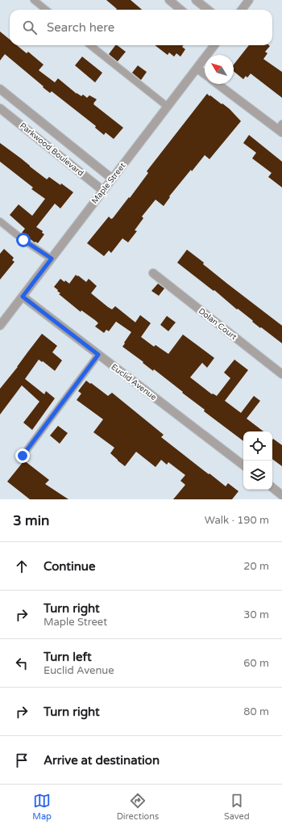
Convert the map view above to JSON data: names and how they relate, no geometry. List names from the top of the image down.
{
  "streets": {
    "street": [
      "Parkwood Boulevard",
      "Maple Street",
      "Dolan Court",
      "Euclid Avenue"
    ]
  },
  "crossings": [
    ["Parkwood Boulevard", "Maple Street"],
    ["Maple Street", "Euclid Avenue"]
  ],
  "north": "top left",
  "page": {
    "search": "Search here",
    "heading": ["3 min", "Walk · 190 m"],
    "list": [
      ["Continue", "20 m"],
      ["Turn right", "Maple Street", "30 m"],
      ["Turn left", "Euclid Avenue", "60 m"],
      ["Turn right", "80 m"],
      "Arrive at destination"
    ],
    "nav": ["Map", "Directions", "Saved"]
  }
}
